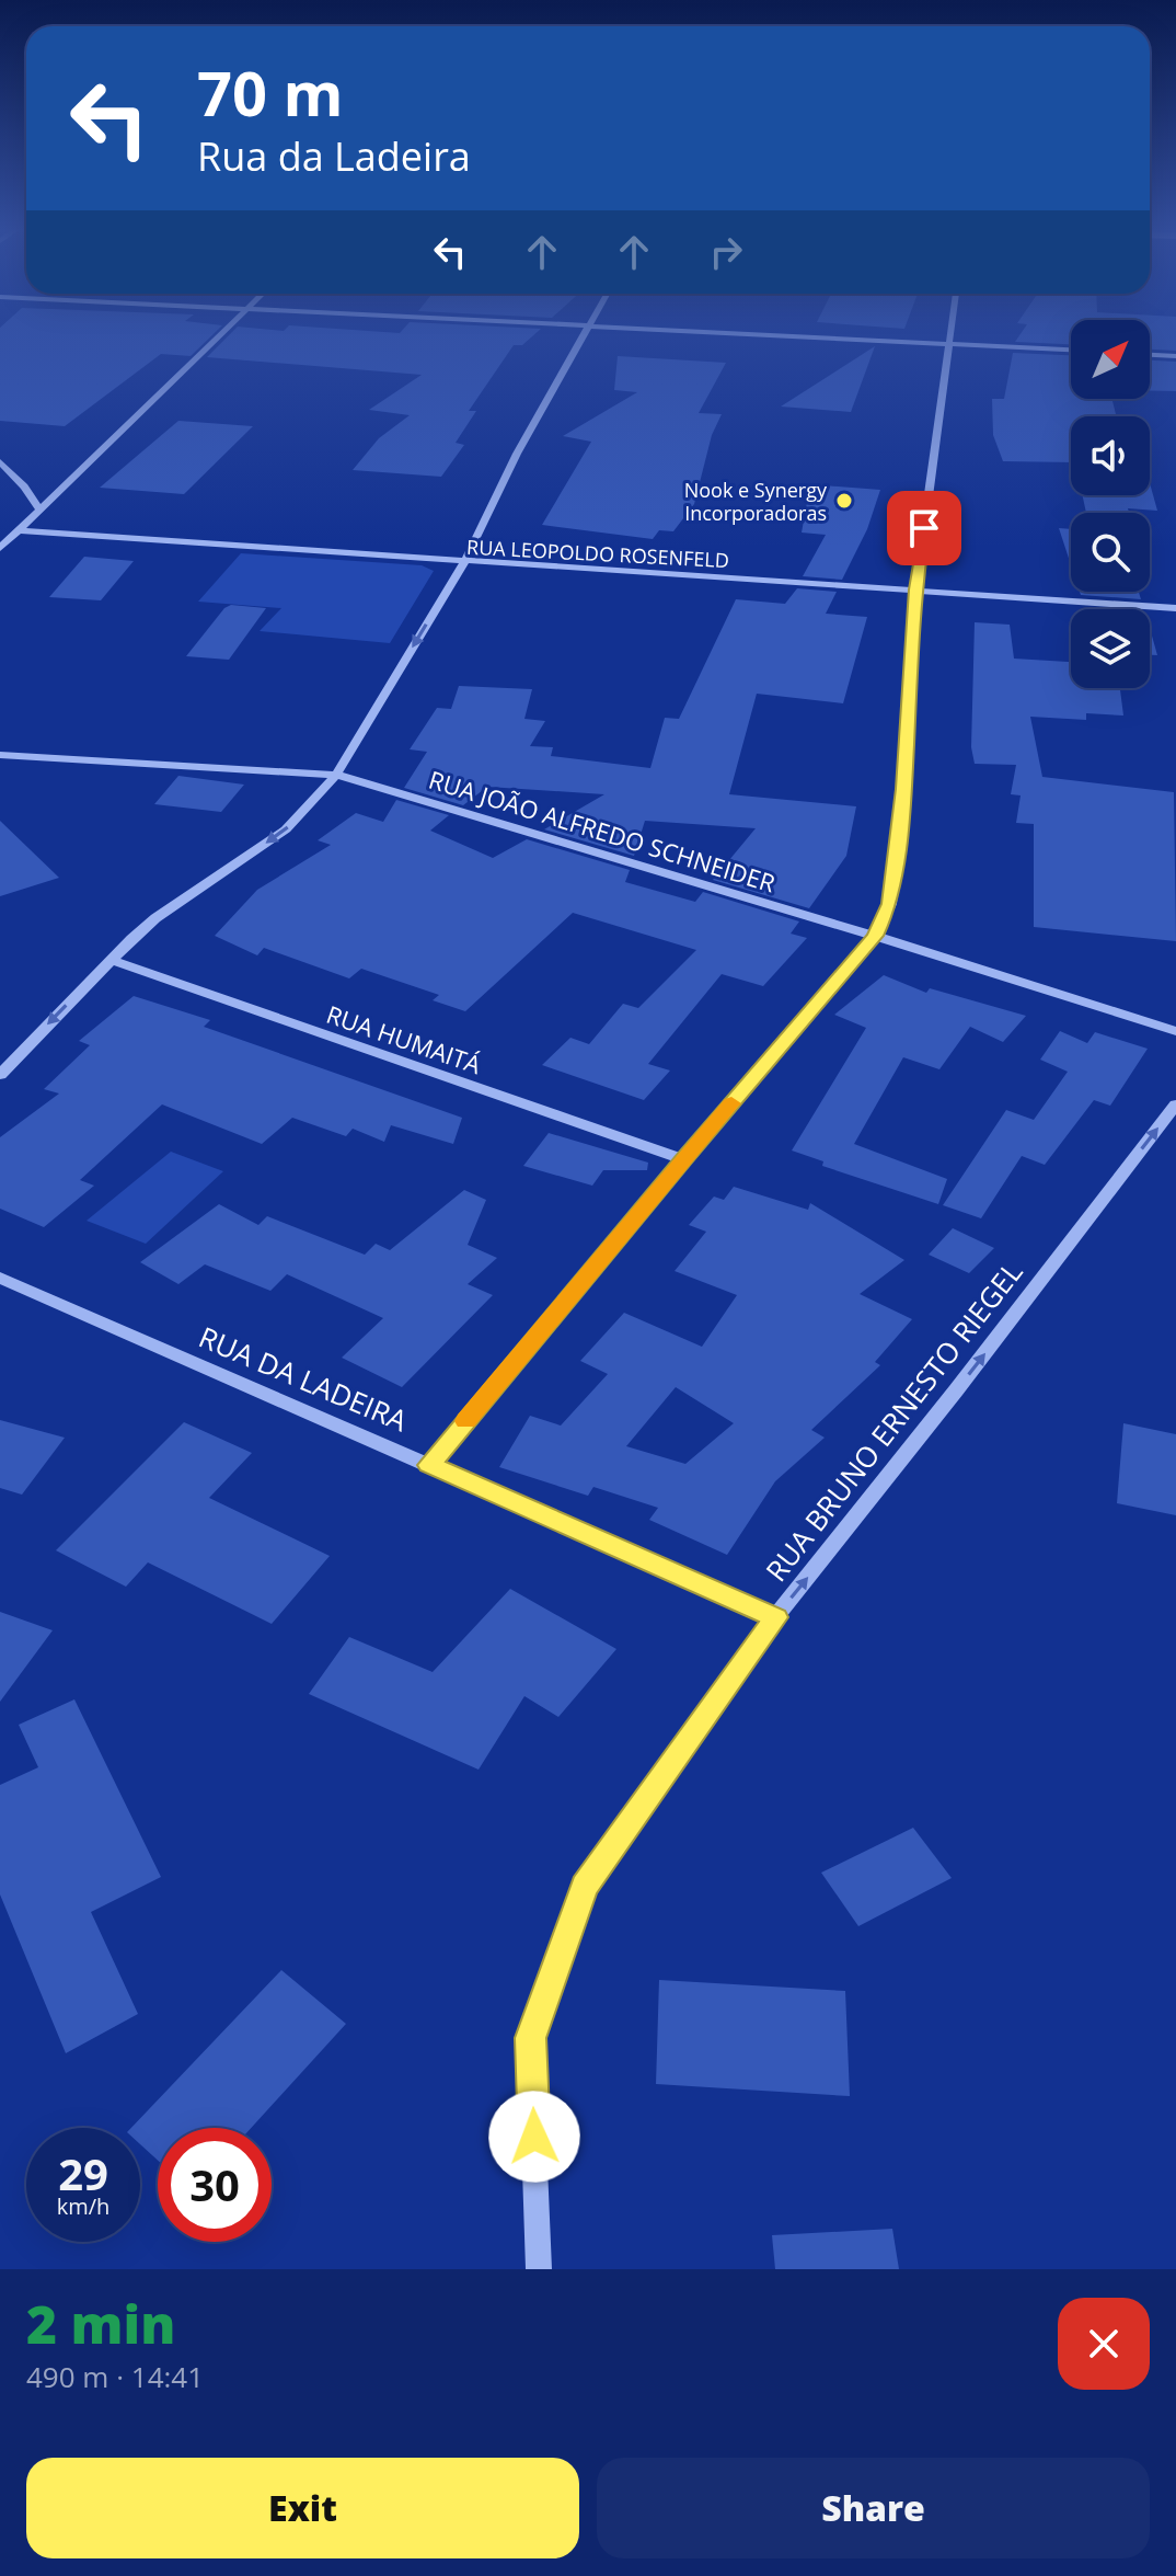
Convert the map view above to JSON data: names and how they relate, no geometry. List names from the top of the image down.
{
  "streets": {
    "street": [
      "RUA LEOPOLDO ROSENFELD",
      "RUA JOÃO ALFREDO SCHNEIDER",
      "RUA HUMAITÁ",
      "RUA DA LADEIRA",
      "RUA BRUNO ERNESTO RIEGEL"
    ]
  },
  "crossings": [
    ["RUA DA LADEIRA", "RUA BRUNO ERNESTO RIEGEL"]
  ],
  "one_way": ["RUA BRUNO ERNESTO RIEGEL"],
  "places": ["Nook e Synergy Incorporadoras"],
  "north": "top right",
  "page": {
    "turn": ["70 m", "Rua da Ladeira"],
    "speed": "29 km/h",
    "limit": "30",
    "heading": ["2 min", "490 m · 14:41"],
    "buttons": ["Exit", "Share"]
  }
}
